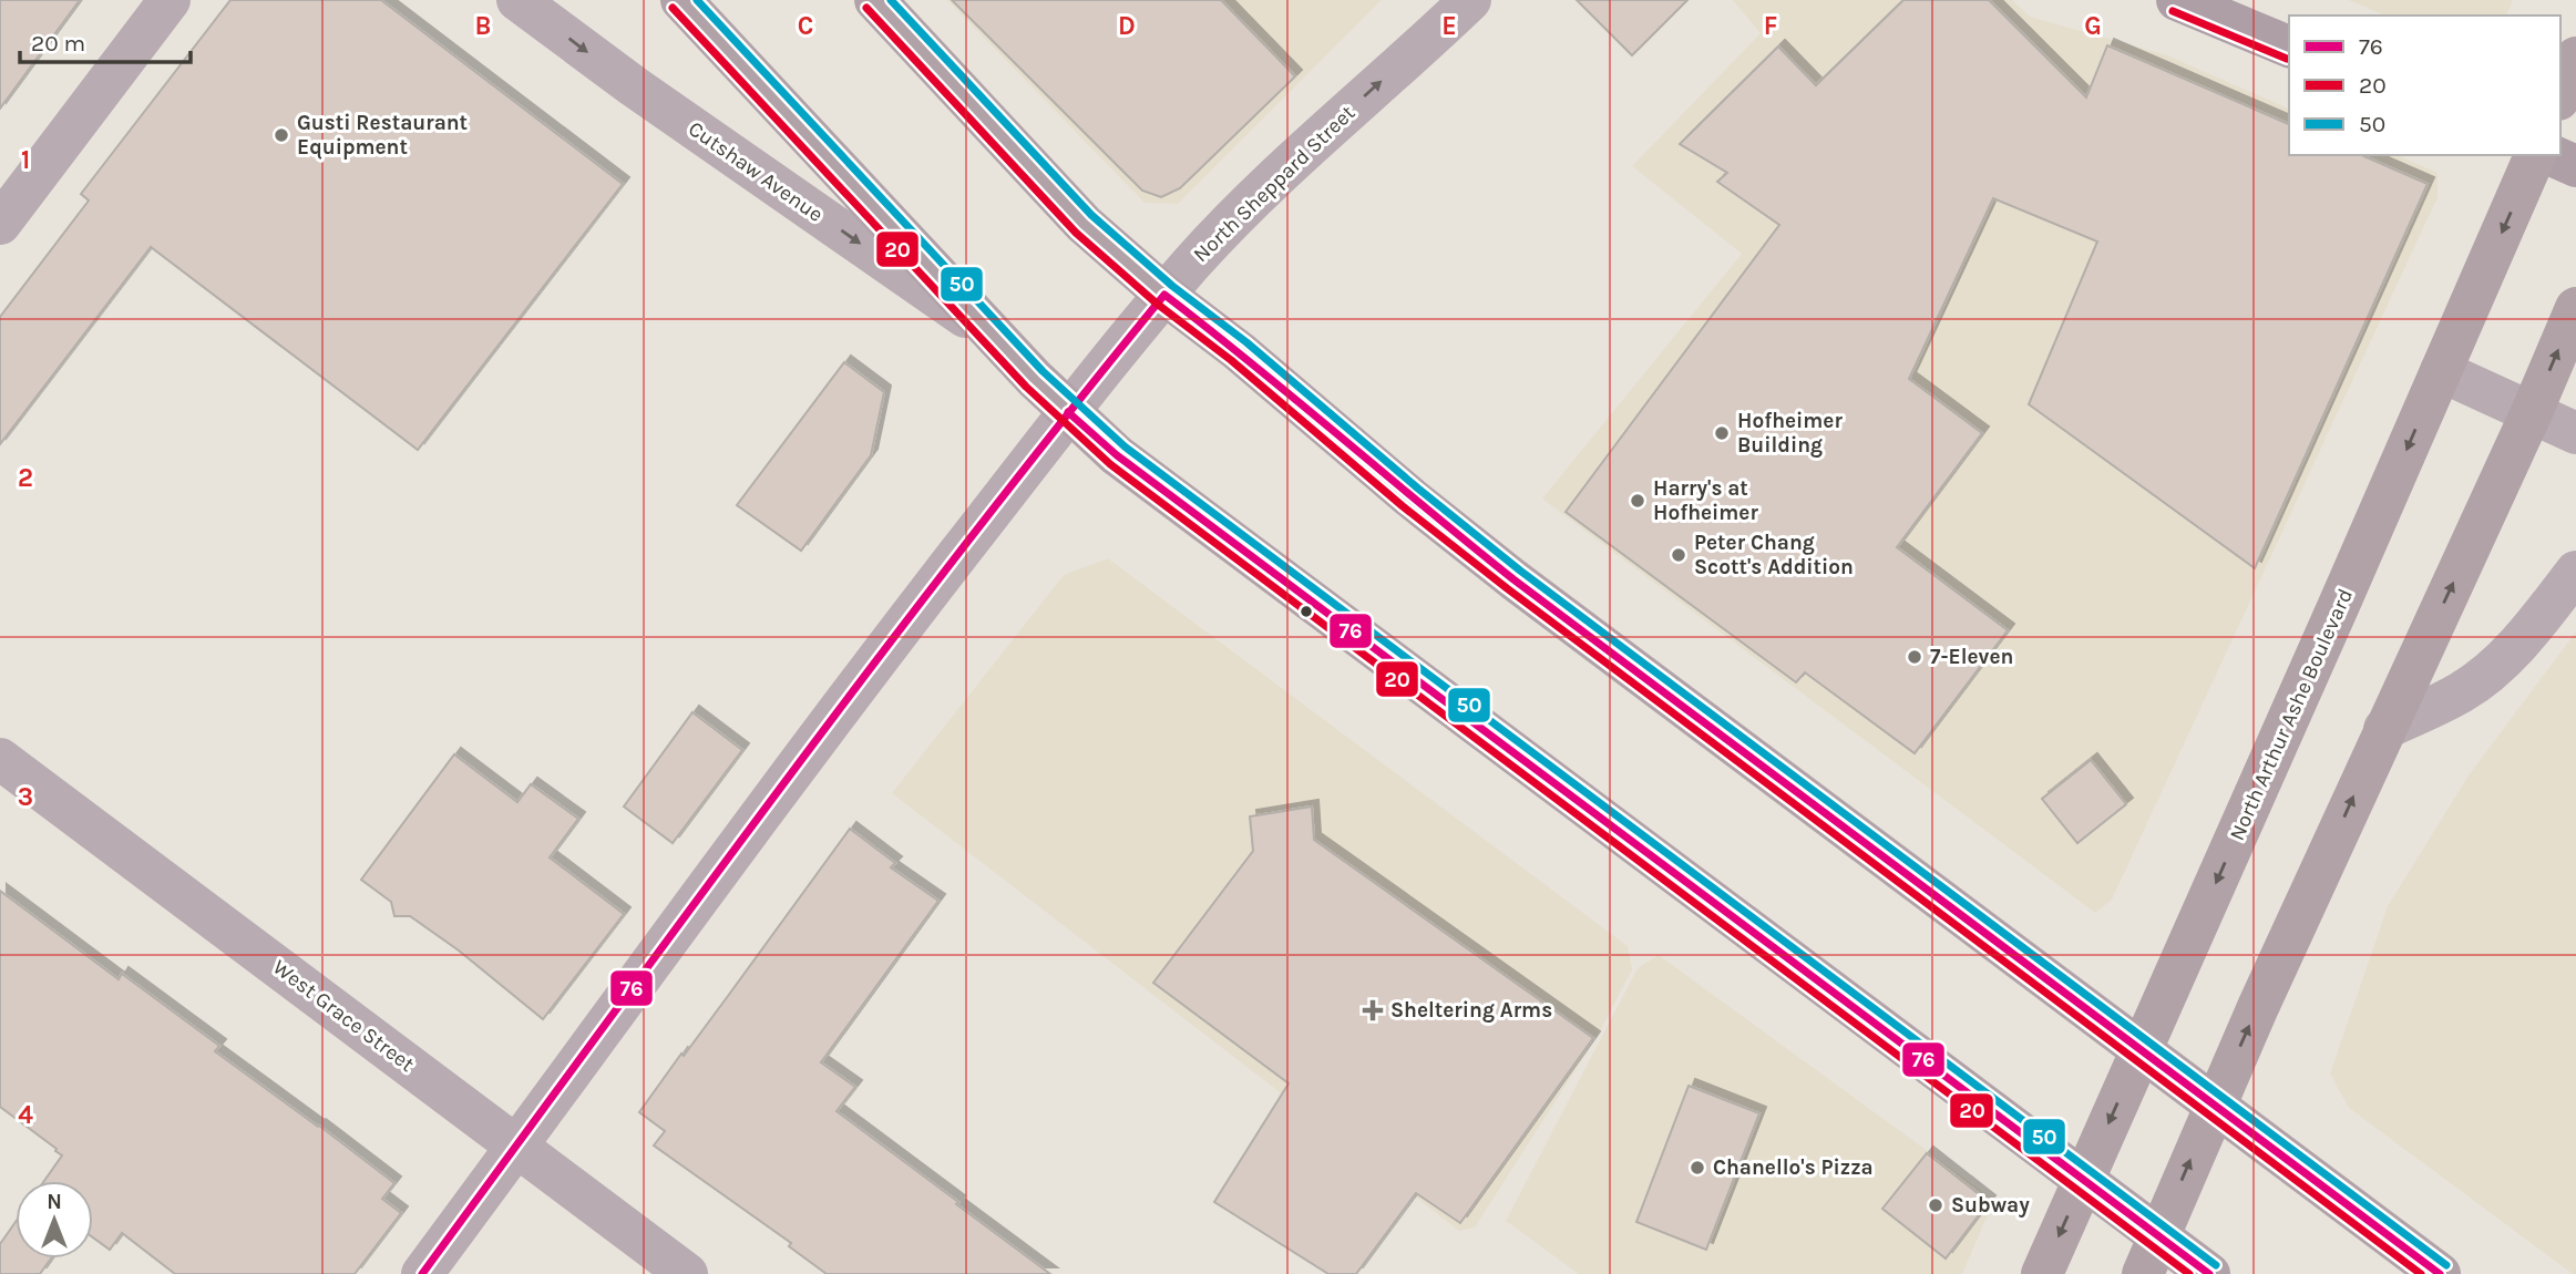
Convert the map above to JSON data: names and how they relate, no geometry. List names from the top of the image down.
{
  "streets": {
    "main road": ["North Arthur Ashe Boulevard"],
    "street": ["Cutshaw Avenue", "North Sheppard Street", "West Grace Street"]
  },
  "crossings": [
    ["North Sheppard Street", "West Grace Street"]
  ],
  "one_way": ["Cutshaw Avenue"],
  "places": {
    "other": [
      "Gusti Restaurant Equipment",
      "Hofheimer Building",
      "Harry's at Hofheimer",
      "Peter Chang Scott's Addition",
      "7-Eleven",
      "Chanello's Pizza",
      "Subway"
    ],
    "health": ["Sheltering Arms"]
  },
  "lines": ["transit line 50", "transit line 20", "transit line 76"],
  "legend": ["76", "20", "50"],
  "scale_bar": "20 m",
  "north": "top",
  "grid": {
    "columns": [
      "B",
      "C",
      "D",
      "E",
      "F",
      "G"
    ],
    "rows": [
      "1",
      "2",
      "3",
      "4"
    ]
  }
}
